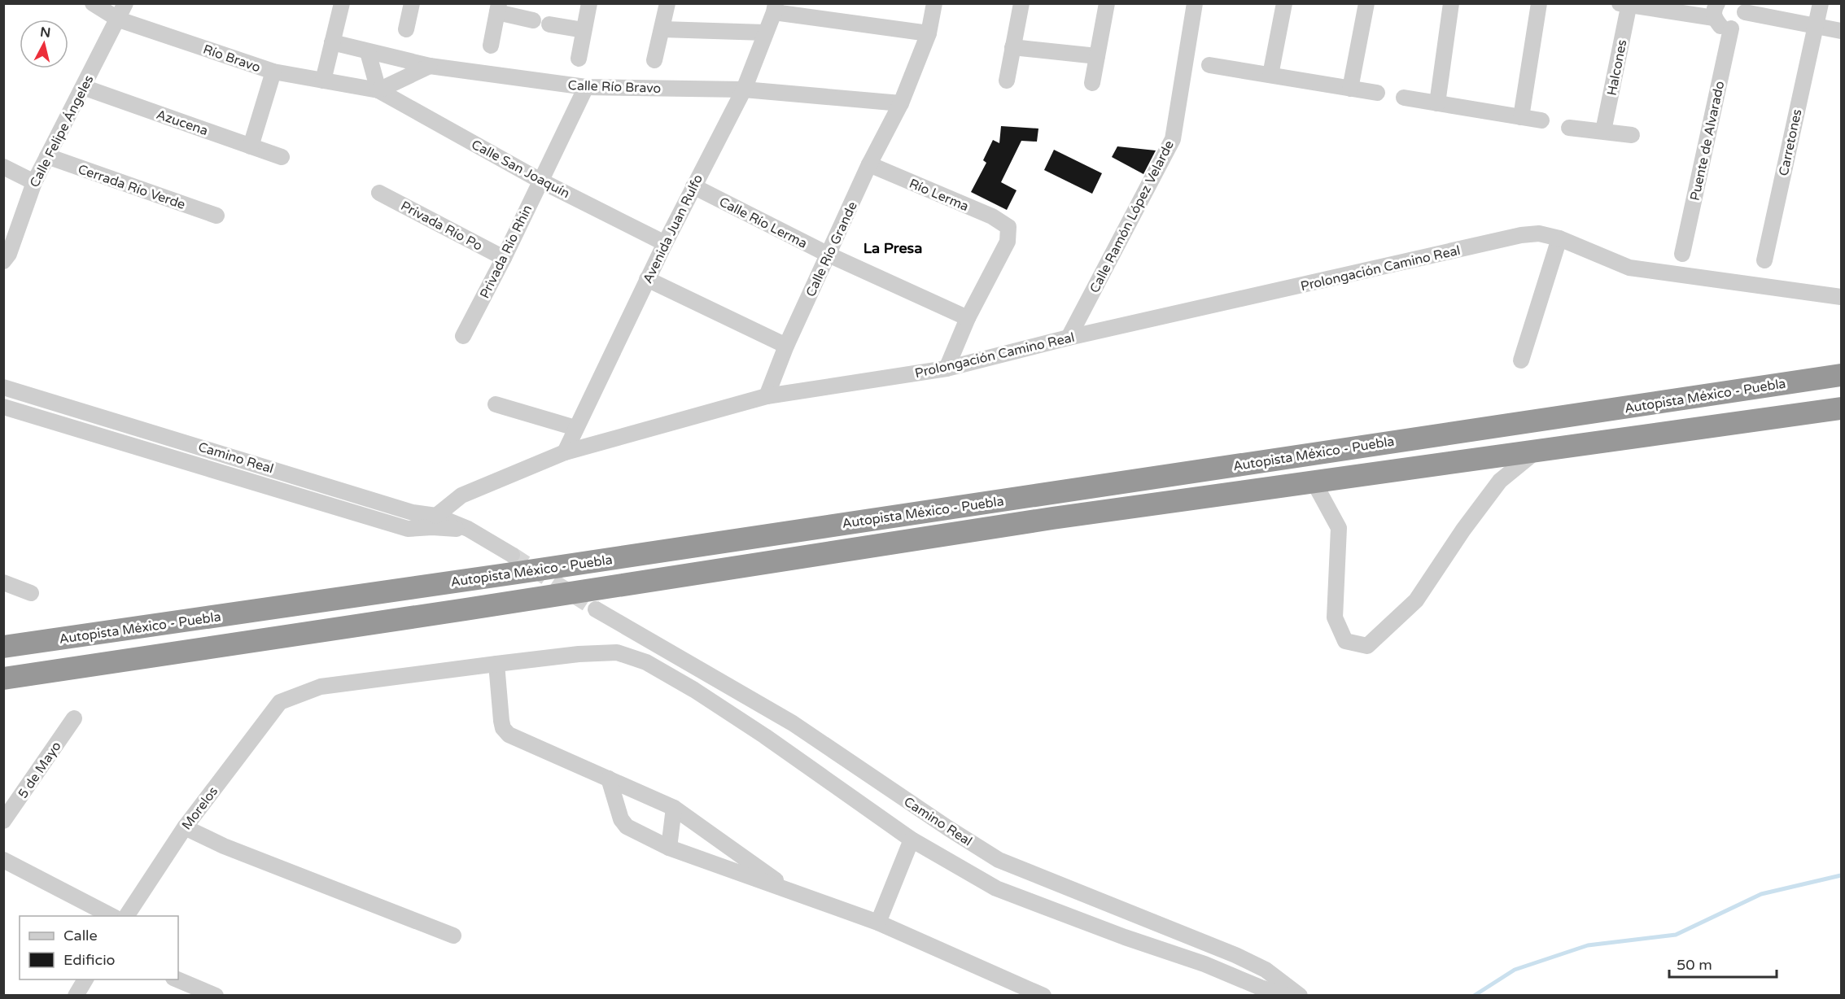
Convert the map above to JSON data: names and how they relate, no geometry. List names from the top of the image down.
{
  "streets": {
    "highway": ["Autopista México - Puebla"],
    "street": [
      "Río Bravo",
      "Halcones",
      "Calle Río Bravo",
      "Azucena",
      "Calle Felipe Ángeles",
      "Puente de Alvarado",
      "Carretones",
      "Calle San Joaquín",
      "Cerrada Río Verde",
      "Río Lerma",
      "Calle Ramón López Velarde",
      "Calle Río Lerma",
      "Privada Río Po",
      "Avenida Juan Rulfo",
      "Calle Río Grande",
      "Privada Río Rhin",
      "Prolongación Camino Real",
      "Camino Real",
      "5 de Mayo",
      "Morelos"
    ]
  },
  "crossings": [
    ["Río Bravo", "Calle Felipe Ángeles"],
    ["Río Bravo", "Calle San Joaquín"],
    ["Calle Río Bravo", "Avenida Juan Rulfo"],
    ["Calle Río Bravo", "Calle Río Grande"],
    ["Calle Río Bravo", "Privada Río Rhin"],
    ["Azucena", "Calle Felipe Ángeles"],
    ["Calle Felipe Ángeles", "Cerrada Río Verde"],
    ["Calle San Joaquín", "Avenida Juan Rulfo"],
    ["Calle San Joaquín", "Privada Río Rhin"],
    ["Río Lerma", "Calle Río Lerma"],
    ["Río Lerma", "Calle Río Grande"],
    ["Calle Ramón López Velarde", "Prolongación Camino Real"],
    ["Calle Río Lerma", "Avenida Juan Rulfo"],
    ["Calle Río Lerma", "Calle Río Grande"],
    ["Privada Río Po", "Privada Río Rhin"],
    ["Avenida Juan Rulfo", "Prolongación Camino Real"],
    ["Calle Río Grande", "Prolongación Camino Real"],
    ["Prolongación Camino Real", "Camino Real"]
  ],
  "districts": ["La Presa"],
  "legend": ["Calle", "Edificio"],
  "scale_bar": "50 m",
  "north": "top"
}
